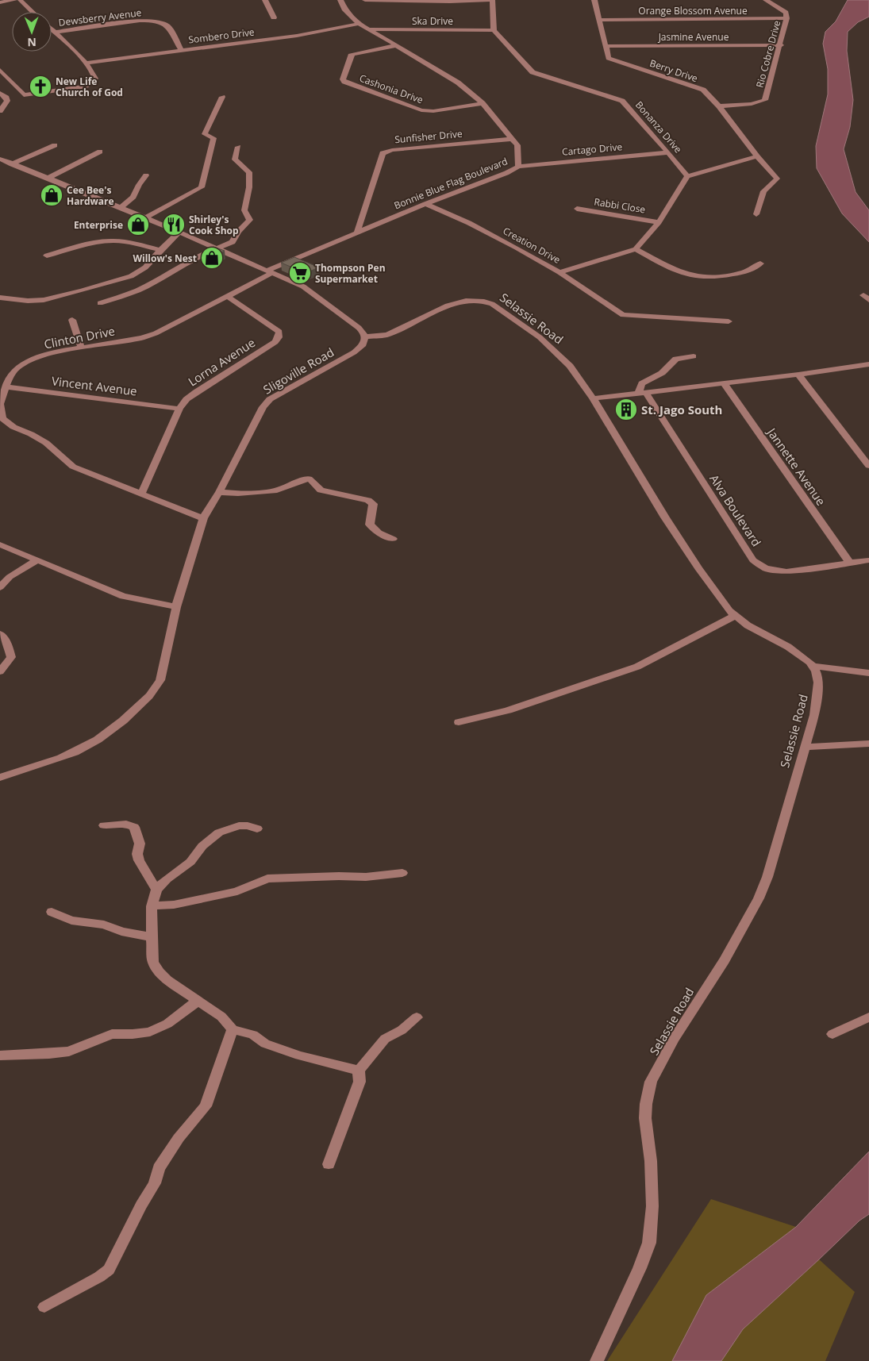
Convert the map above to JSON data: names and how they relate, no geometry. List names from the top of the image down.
{
  "streets": {
    "street": [
      "Orange Blossom Avenue",
      "Dewsberry Avenue",
      "Ska Drive",
      "Sombero Drive",
      "Jasmine Avenue",
      "Rio Cobre Drive",
      "Berry Drive",
      "Cashonia Drive",
      "Bonanza Drive",
      "Sunfisher Drive",
      "Cartago Drive",
      "Bonnie Blue Flag Boulevard",
      "Rabbi Close",
      "Creation Drive",
      "Selassie Road",
      "Clinton Drive",
      "Lorna Avenue",
      "Sligoville Road",
      "Vincent Avenue",
      "Jannette Avenue",
      "Alva Boulevard"
    ]
  },
  "crossings": [
    ["Orange Blossom Avenue", "Rio Cobre Drive"],
    ["Orange Blossom Avenue", "Berry Drive"],
    ["Dewsberry Avenue", "Sombero Drive"],
    ["Ska Drive", "Bonanza Drive"],
    ["Ska Drive", "Bonnie Blue Flag Boulevard"],
    ["Sombero Drive", "Bonnie Blue Flag Boulevard"],
    ["Jasmine Avenue", "Rio Cobre Drive"],
    ["Jasmine Avenue", "Berry Drive"],
    ["Rio Cobre Drive", "Berry Drive"],
    ["Cashonia Drive", "Bonnie Blue Flag Boulevard"],
    ["Bonanza Drive", "Cartago Drive"],
    ["Sunfisher Drive", "Bonnie Blue Flag Boulevard"],
    ["Cartago Drive", "Bonnie Blue Flag Boulevard"],
    ["Bonnie Blue Flag Boulevard", "Creation Drive"],
    ["Bonnie Blue Flag Boulevard", "Clinton Drive"],
    ["Selassie Road", "Sligoville Road"],
    ["Clinton Drive", "Lorna Avenue"],
    ["Clinton Drive", "Sligoville Road"],
    ["Clinton Drive", "Vincent Avenue"],
    ["Lorna Avenue", "Vincent Avenue"],
    ["Jannette Avenue", "Alva Boulevard"]
  ],
  "places": {
    "church": ["New Life Church of God"],
    "shop": ["Cee Bee's Hardware", "Enterprise", "Willow's Nest"],
    "restaurant": ["Shirley's Cook Shop"],
    "supermarket": ["Thompson Pen Supermarket"],
    "building": ["St. Jago South"]
  },
  "north": "bottom"
}
